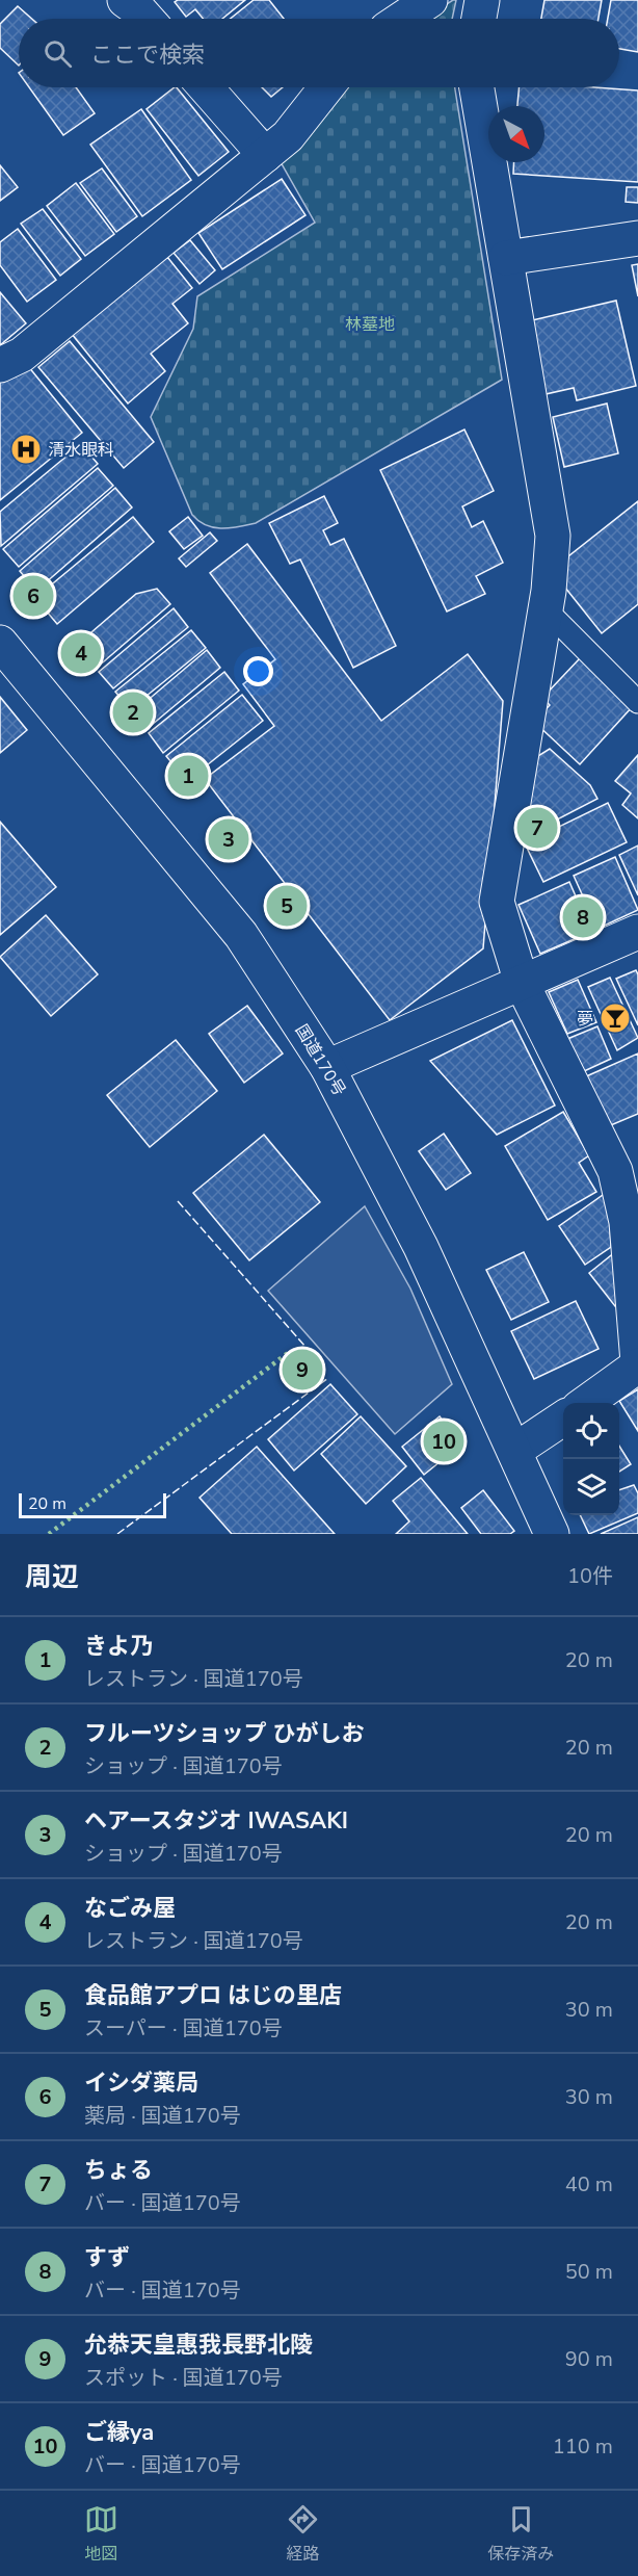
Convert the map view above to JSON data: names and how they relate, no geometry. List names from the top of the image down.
{
  "streets": {
    "main road": ["国道170号"]
  },
  "parks": ["林墓地"],
  "places": {
    "hospital": ["清水眼科"],
    "bar": ["夢"]
  },
  "scale_bar": "20 m",
  "north": "bottom right",
  "page": {
    "search": "ここで検索",
    "pins": [
      "6",
      "4",
      "2",
      "1",
      "7",
      "3",
      "5",
      "8",
      "9",
      "10"
    ],
    "scale": "20 m",
    "heading": ["周辺", "10件"],
    "list": [
      {
        "mark": "1",
        "name": "きよ乃",
        "note": "レストラン · 国道170号",
        "value": "20 m"
      },
      {
        "mark": "2",
        "name": "フルーツショップ ひがしお",
        "note": "ショップ · 国道170号",
        "value": "20 m"
      },
      {
        "mark": "3",
        "name": "ヘアースタジオ IWASAKI",
        "note": "ショップ · 国道170号",
        "value": "20 m"
      },
      {
        "mark": "4",
        "name": "なごみ屋",
        "note": "レストラン · 国道170号",
        "value": "20 m"
      },
      {
        "mark": "5",
        "name": "食品館アプロ はじの里店",
        "note": "スーパー · 国道170号",
        "value": "30 m"
      },
      {
        "mark": "6",
        "name": "イシダ薬局",
        "note": "薬局 · 国道170号",
        "value": "30 m"
      },
      {
        "mark": "7",
        "name": "ちょる",
        "note": "バー · 国道170号",
        "value": "40 m"
      },
      {
        "mark": "8",
        "name": "すず",
        "note": "バー · 国道170号",
        "value": "50 m"
      },
      {
        "mark": "9",
        "name": "允恭天皇惠我長野北陵",
        "note": "スポット · 国道170号",
        "value": "90 m"
      },
      {
        "mark": "10",
        "name": "ご縁ya",
        "note": "バー · 国道170号",
        "value": "110 m"
      }
    ],
    "nav": ["地図", "経路", "保存済み"]
  }
}
